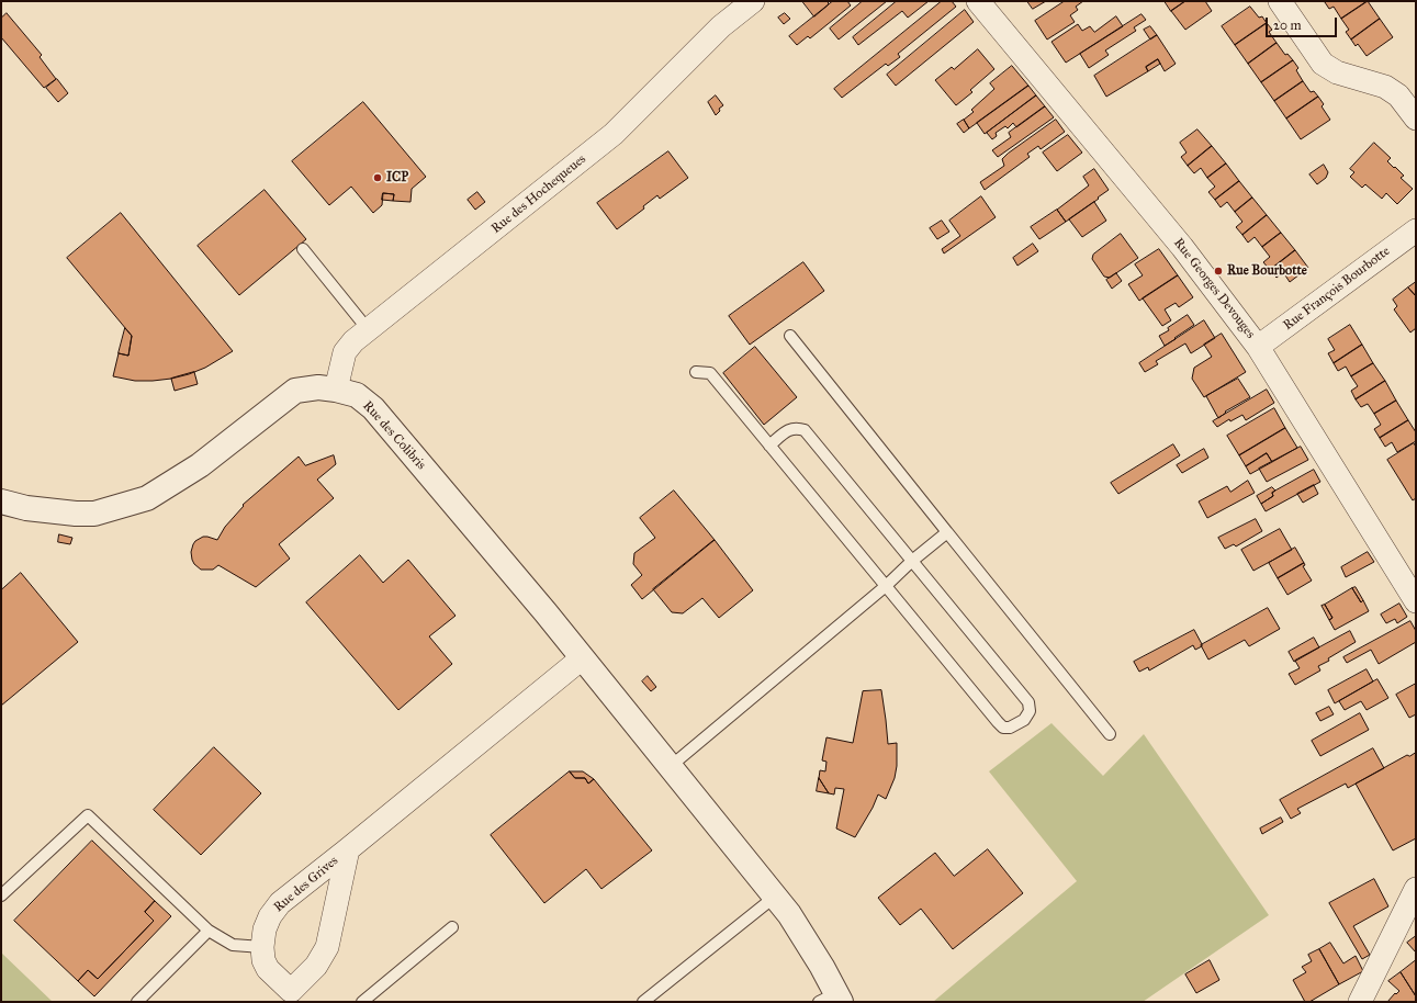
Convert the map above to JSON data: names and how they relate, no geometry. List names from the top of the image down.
{
  "streets": {
    "street": [
      "Rue des Hochequeues",
      "Rue Georges Devouges",
      "Rue François Bourbotte",
      "Rue des Colibris",
      "Rue des Grives"
    ]
  },
  "crossings": [
    ["Rue des Hochequeues", "Rue des Colibris"],
    ["Rue Georges Devouges", "Rue François Bourbotte"],
    ["Rue des Colibris", "Rue des Grives"]
  ],
  "places": ["ICP", "Rue Bourbotte"],
  "scale_bar": "20 m"
}
